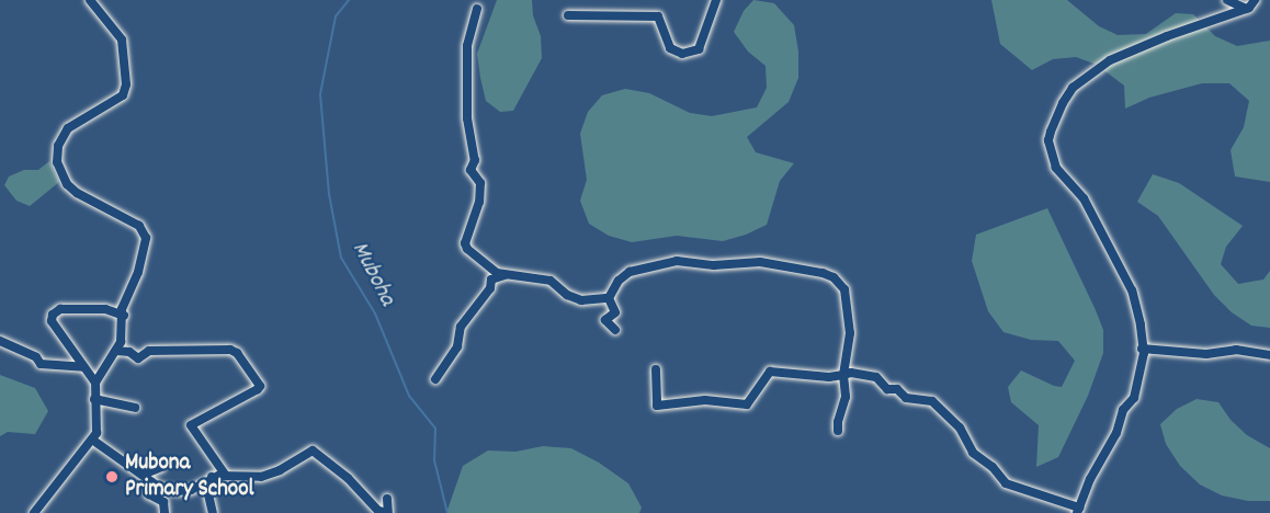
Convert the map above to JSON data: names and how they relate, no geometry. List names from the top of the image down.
{
  "water": ["Muboha"],
  "places": ["Mubona Primary School"]
}
